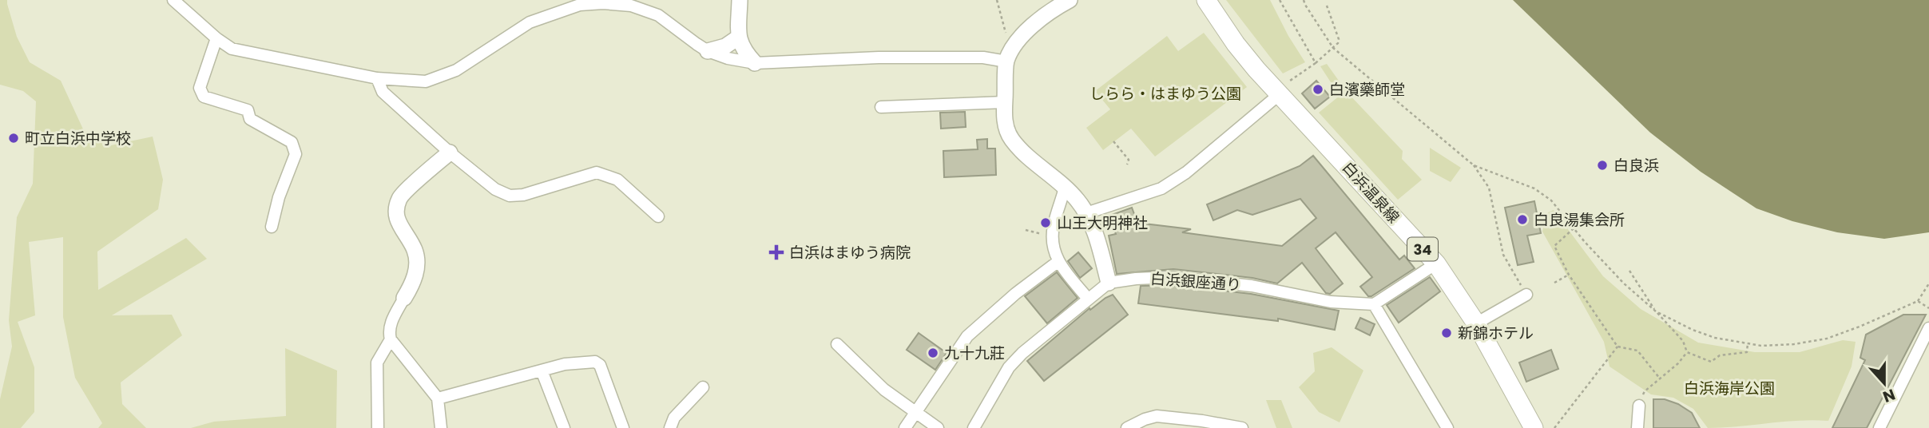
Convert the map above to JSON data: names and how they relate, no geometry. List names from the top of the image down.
{
  "streets": {
    "main road": ["白浜温泉線", "34"],
    "street": ["白浜銀座通り"]
  },
  "parks": ["しらら・はまゆう公園", "白浜海岸公園"],
  "places": {
    "other": [
      "白濱藥師堂",
      "町立白浜中学校",
      "白良浜",
      "白良湯集会所",
      "山王大明神社",
      "新錦ホテル",
      "九十九莊"
    ],
    "health": ["白浜はまゆう病院"]
  },
  "north": "bottom"
}
